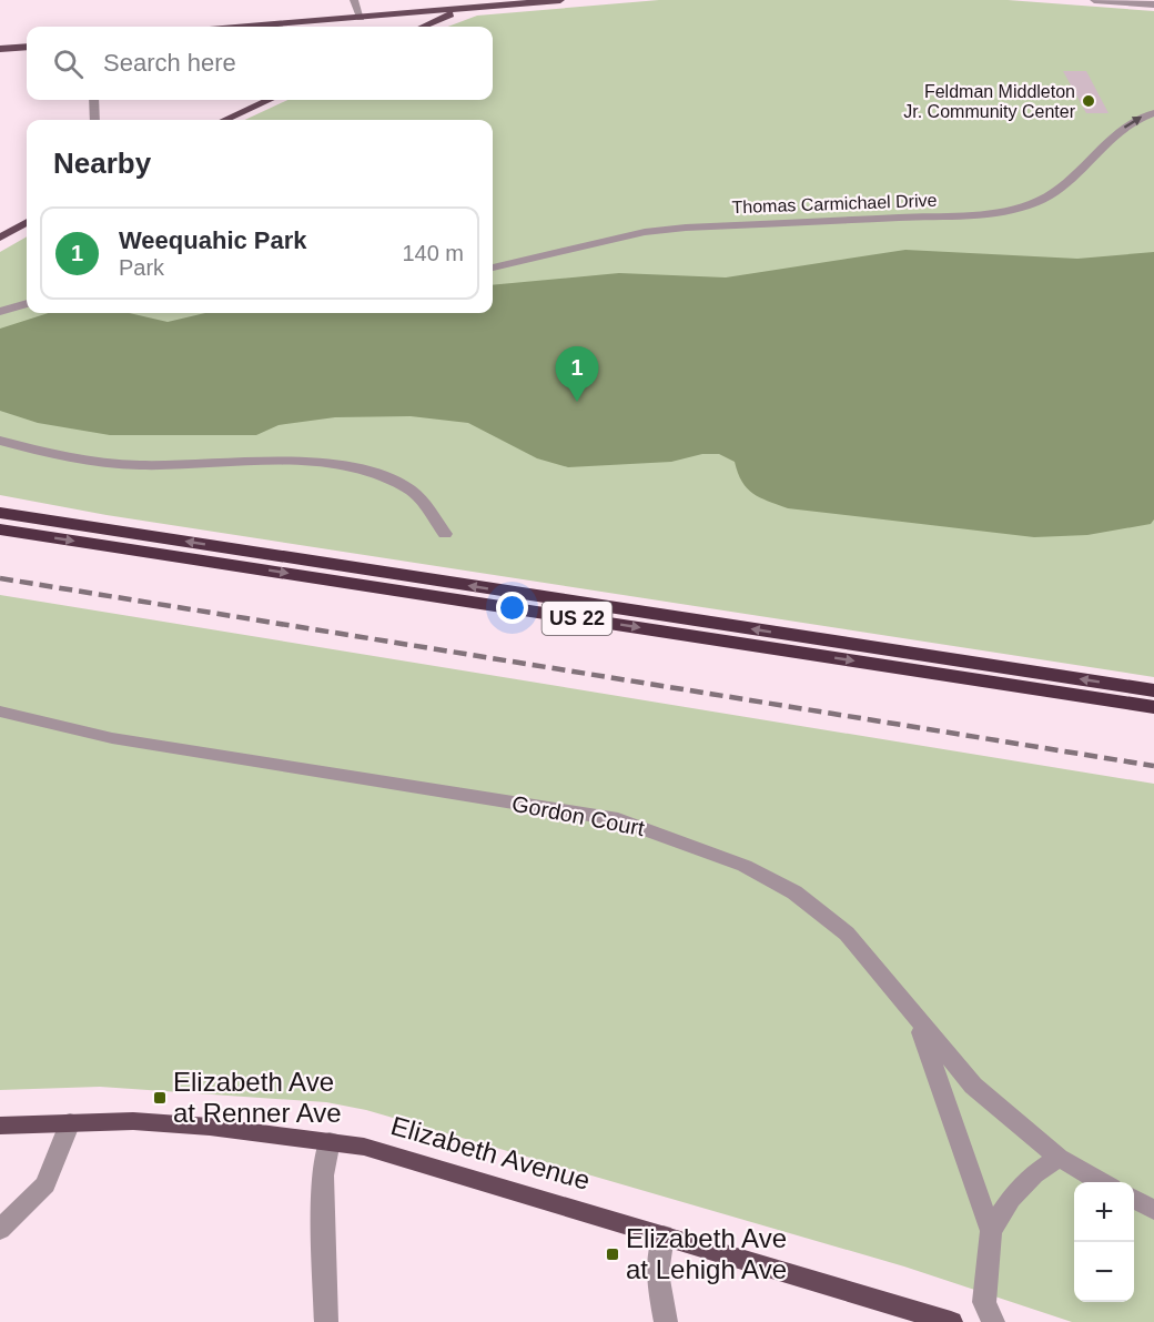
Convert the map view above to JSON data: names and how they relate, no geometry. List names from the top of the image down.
{
  "streets": {
    "highway": ["US 22"],
    "main road": ["Elizabeth Avenue"],
    "street": ["Thomas Carmichael Drive", "Gordon Court"]
  },
  "one_way": ["Thomas Carmichael Drive"],
  "places": {
    "other": ["Feldman Middleton Jr. Community Center"],
    "transit": ["Elizabeth Ave at Renner Ave", "Elizabeth Ave at Lehigh Ave"]
  },
  "page": {
    "search": "Search here",
    "heading": "Nearby",
    "list": [
      {
        "mark": "1",
        "name": "Weequahic Park",
        "note": "Park",
        "value": "140 m"
      }
    ],
    "pins": "1",
    "map_buttons": ["+", "−"]
  }
}
